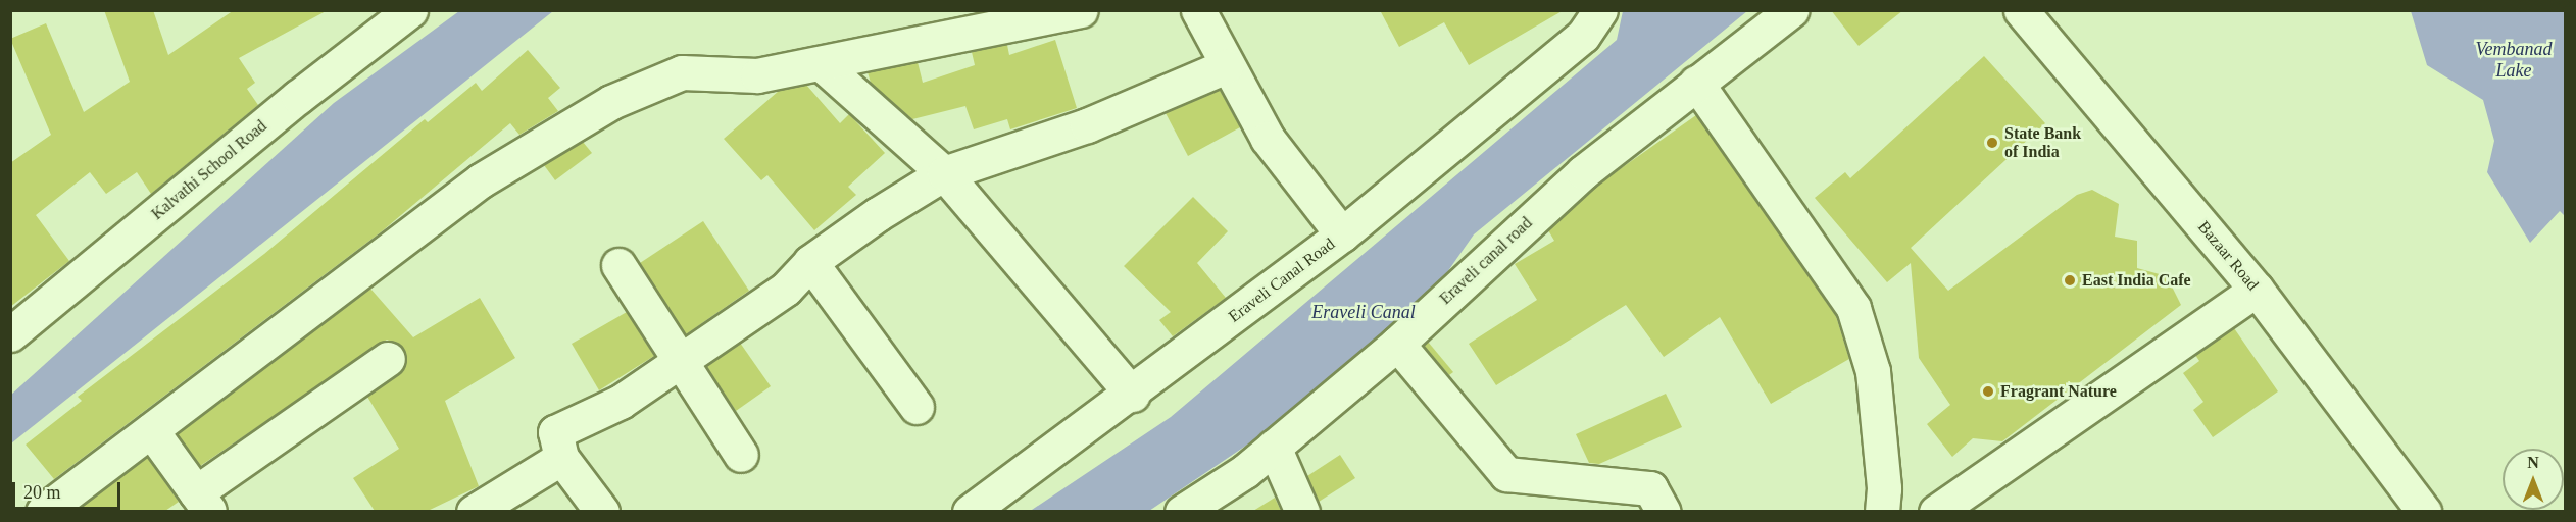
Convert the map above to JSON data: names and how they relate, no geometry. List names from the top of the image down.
{
  "streets": {
    "street": [
      "Kalvathi School Road",
      "Bazaar Road",
      "Eraveli canal road",
      "Eraveli Canal Road"
    ]
  },
  "water": ["Vembanad Lake", "Eraveli Canal"],
  "places": ["State Bank of India", "East India Cafe", "Fragrant Nature"],
  "scale_bar": "20 m",
  "north": "top"
}
